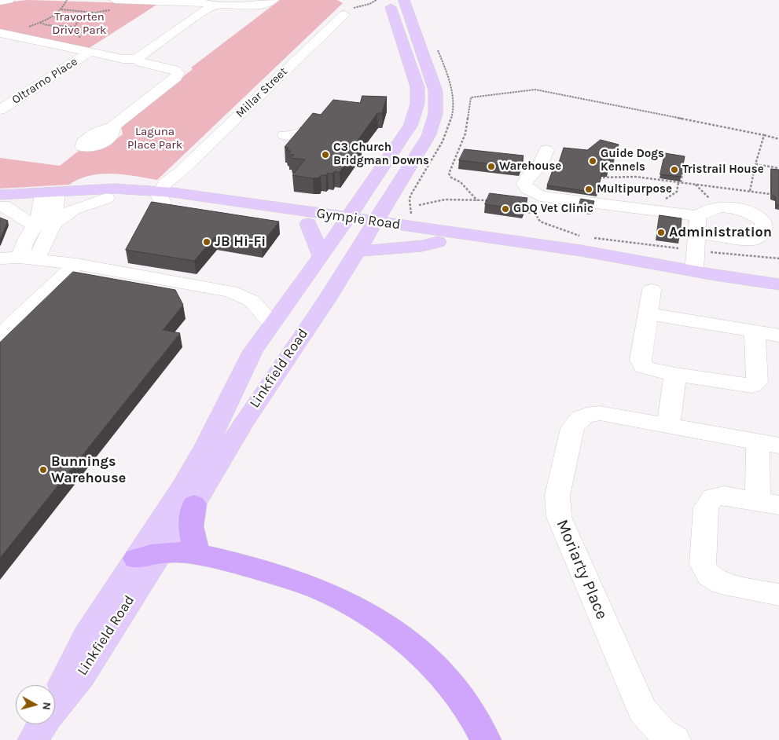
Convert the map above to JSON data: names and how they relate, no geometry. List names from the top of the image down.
{
  "streets": {
    "main road": ["Gympie Road", "Linkfield Road"],
    "street": ["Oltrarno Place", "Millar Street", "Moriarty Place"]
  },
  "crossings": [
    ["Millar Street", "Gympie Road"],
    ["Gympie Road", "Linkfield Road"]
  ],
  "parks": ["Travorten Drive Park", "Laguna Place Park"],
  "places": [
    "C3 Church Bridgman Downs",
    "Guide Dogs Kennels",
    "Warehouse",
    "Tristrail House",
    "Multipurpose",
    "GDQ Vet Clinic",
    "Administration",
    "JB Hi-Fi",
    "Bunnings Warehouse"
  ],
  "north": "right"
}
